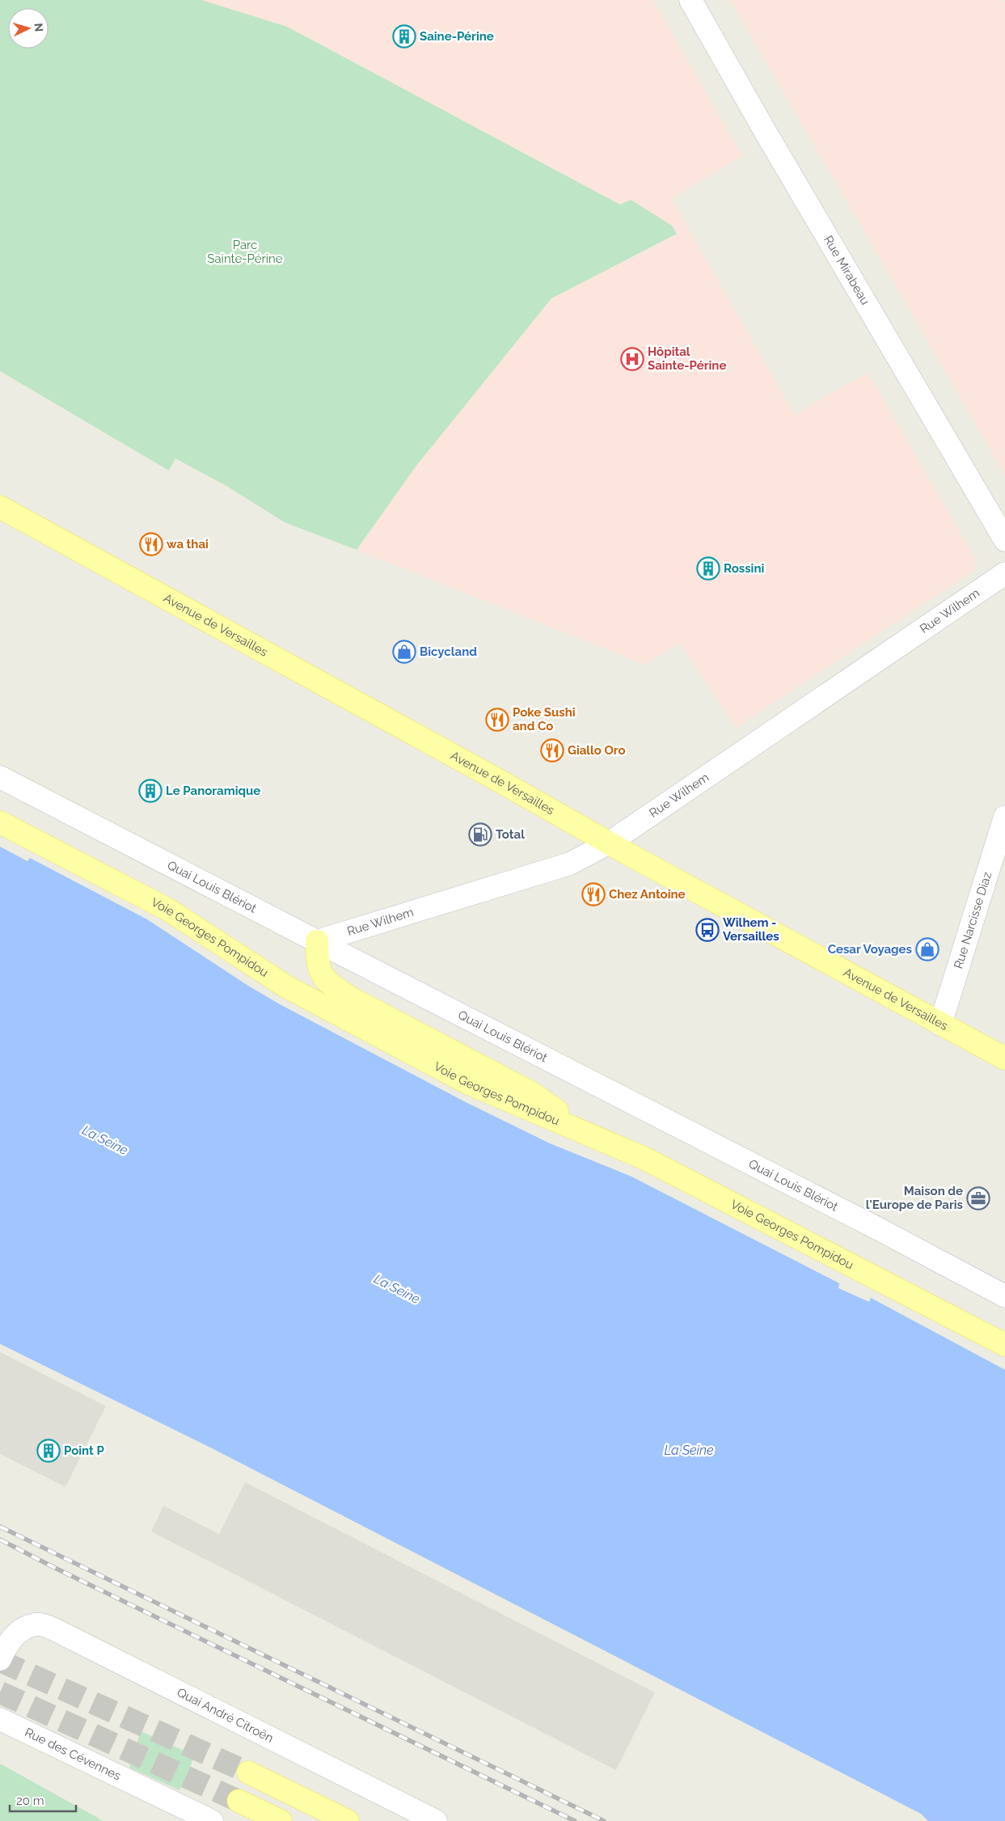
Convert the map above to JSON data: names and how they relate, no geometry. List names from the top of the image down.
{
  "streets": {
    "main road": ["Avenue de Versailles", "Voie Georges Pompidou"],
    "street": [
      "Rue Mirabeau",
      "Rue Wilhem",
      "Quai Louis Blériot",
      "Rue Narcisse Diaz",
      "Quai André Citroën",
      "Rue des Cévennes"
    ]
  },
  "crossings": [
    ["Rue Wilhem", "Avenue de Versailles"],
    ["Rue Wilhem", "Quai Louis Blériot"],
    ["Avenue de Versailles", "Rue Narcisse Diaz"]
  ],
  "water": ["La Seine"],
  "parks": ["Parc Sainte-Périne"],
  "places": {
    "building": [
      "Saine-Périne",
      "Rossini",
      "Le Panoramique",
      "Point P"
    ],
    "hospital": ["Hôpital Sainte-Périne"],
    "restaurant": [
      "wa thai",
      "Poke Sushi and Co",
      "Giallo Oro",
      "Chez Antoine"
    ],
    "shop": ["Bicycland", "Cesar Voyages"],
    "fuel station": ["Total"],
    "bus stop": ["Wilhem - Versailles"],
    "office": ["Maison de l'Europe de Paris"]
  },
  "scale_bar": "20 m",
  "north": "right"
}
